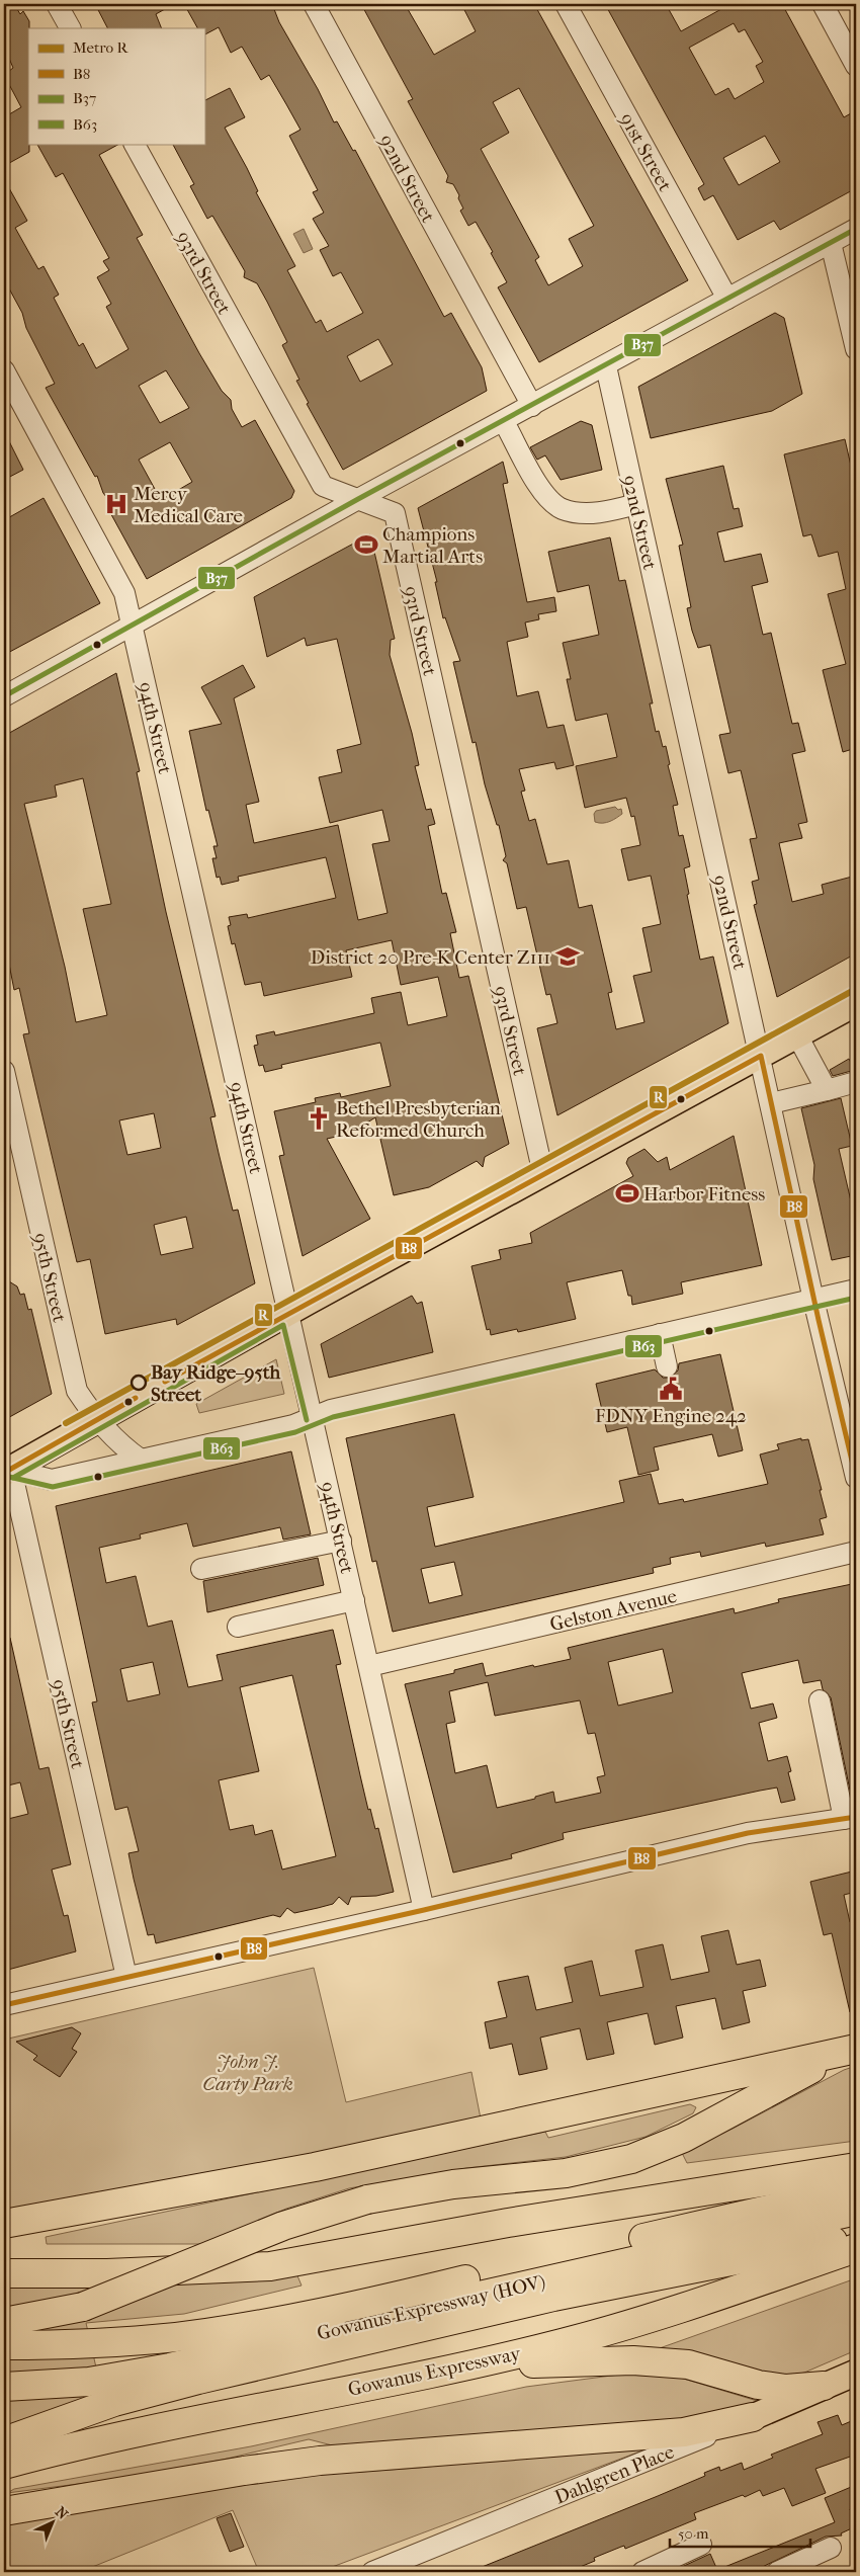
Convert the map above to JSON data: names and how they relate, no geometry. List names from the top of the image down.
{
  "streets": {
    "highway": ["Gowanus Expressway (HOV)", "Gowanus Expressway"],
    "main road": ["Dahlgren Place"],
    "street": [
      "91st Street",
      "92nd Street",
      "93rd Street",
      "94th Street",
      "95th Street",
      "Gelston Avenue"
    ]
  },
  "crossings": [
    ["94th Street", "Gelston Avenue"]
  ],
  "parks": ["John J. Carty Park"],
  "places": {
    "hospital": ["Mercy Medical Care"],
    "sports": ["Champions Martial Arts", "Harbor Fitness"],
    "school or university": ["District 20 Pre-K Center Z111"],
    "church": ["Bethel Presbyterian Reformed Church"],
    "other": ["Bay Ridge–95th Street"],
    "public building": ["FDNY Engine 242"]
  },
  "lines": [
    "transit line B37",
    "metro line R",
    "transit line B8",
    "transit line B63"
  ],
  "legend": [
    "Metro R",
    "B8",
    "B37",
    "B63"
  ],
  "scale_bar": "50 m",
  "north": "top right"
}
